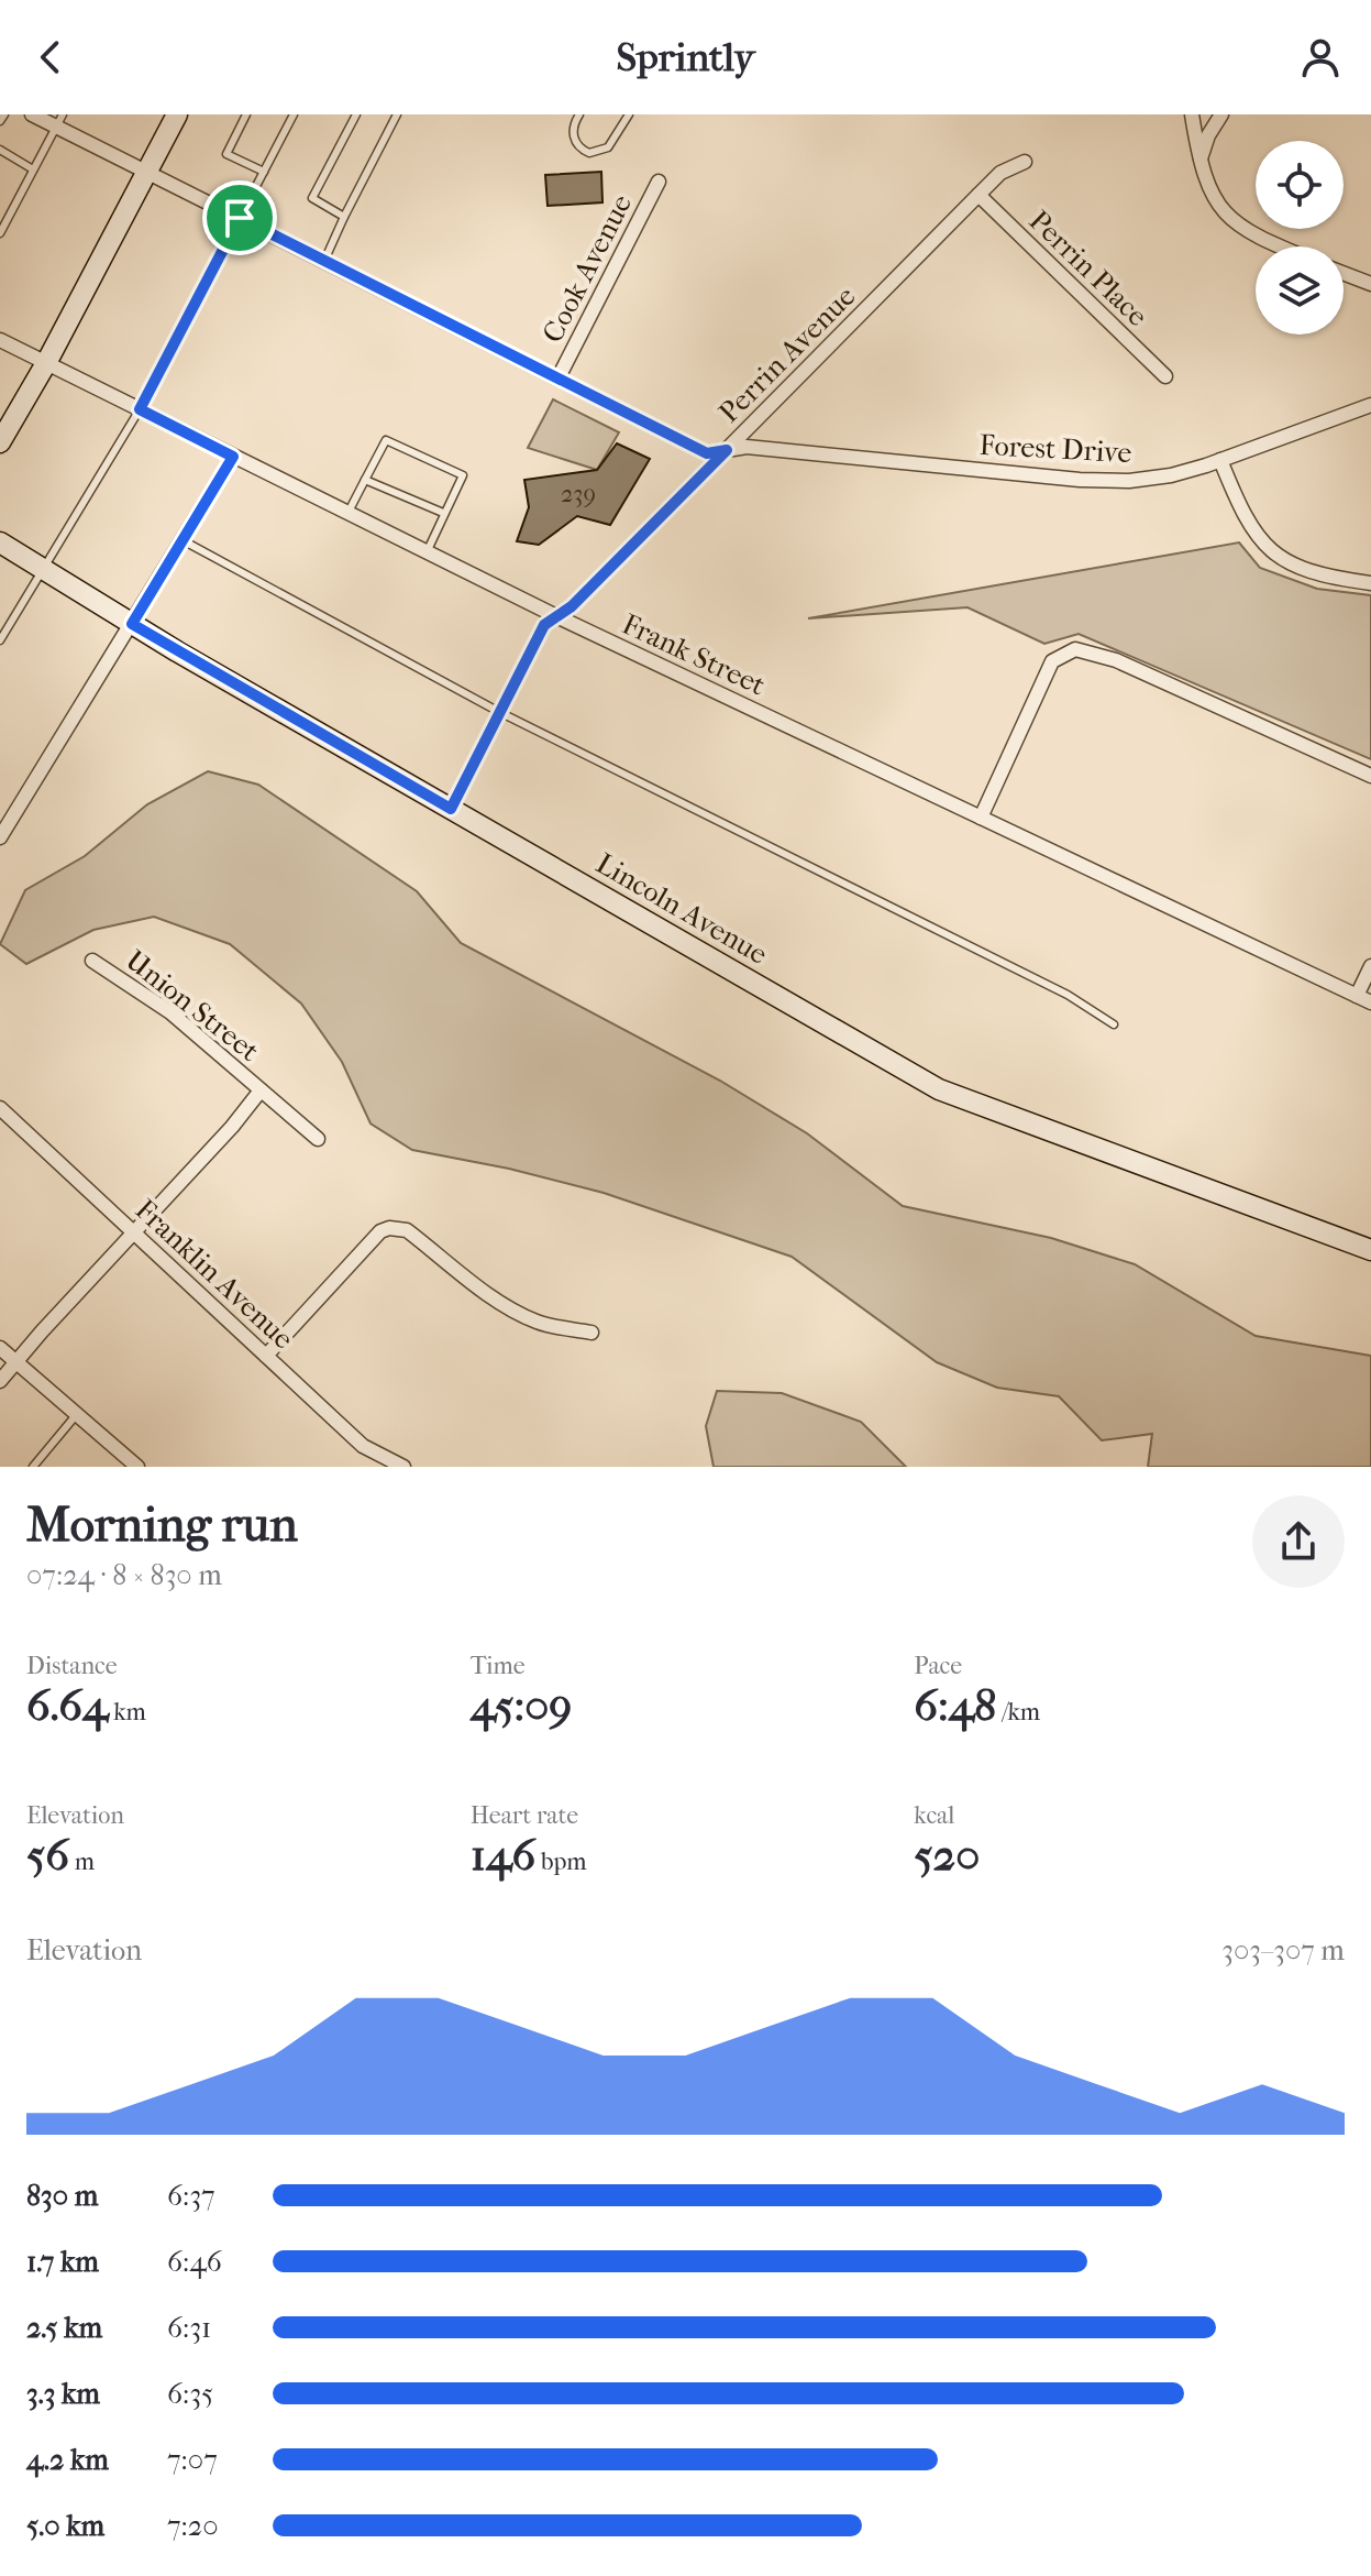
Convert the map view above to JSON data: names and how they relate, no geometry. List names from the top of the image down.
{
  "streets": {
    "street": [
      "Cook Avenue",
      "Perrin Place",
      "Perrin Avenue",
      "Forest Drive",
      "Frank Street",
      "Lincoln Avenue",
      "Union Street",
      "Franklin Avenue"
    ]
  },
  "crossings": [
    ["Cook Avenue", "Forest Drive"],
    ["Perrin Place", "Perrin Avenue"],
    ["Perrin Avenue", "Forest Drive"],
    ["Perrin Avenue", "Frank Street"],
    ["Perrin Avenue", "Lincoln Avenue"]
  ],
  "house_numbers": ["239"],
  "page": {
    "header": "Sprintly",
    "heading": ["Morning run", "07:24 · 8 × 830 m"],
    "stats": [
      ["Distance", "6.64 km"],
      ["Time", "45:09"],
      ["Pace", "6:48 /km"],
      ["Elevation", "56 m"],
      ["Heart rate", "146 bpm"],
      ["kcal", "520"]
    ],
    "chart": ["Elevation", "303–307 m"],
    "list": [
      {
        "name": "830 m",
        "note": "6:37"
      },
      {
        "name": "1.7 km",
        "note": "6:46"
      },
      {
        "name": "2.5 km",
        "note": "6:31"
      },
      {
        "name": "3.3 km",
        "note": "6:35"
      },
      {
        "name": "4.2 km",
        "note": "7:07"
      },
      {
        "name": "5.0 km",
        "note": "7:20"
      }
    ]
  }
}
